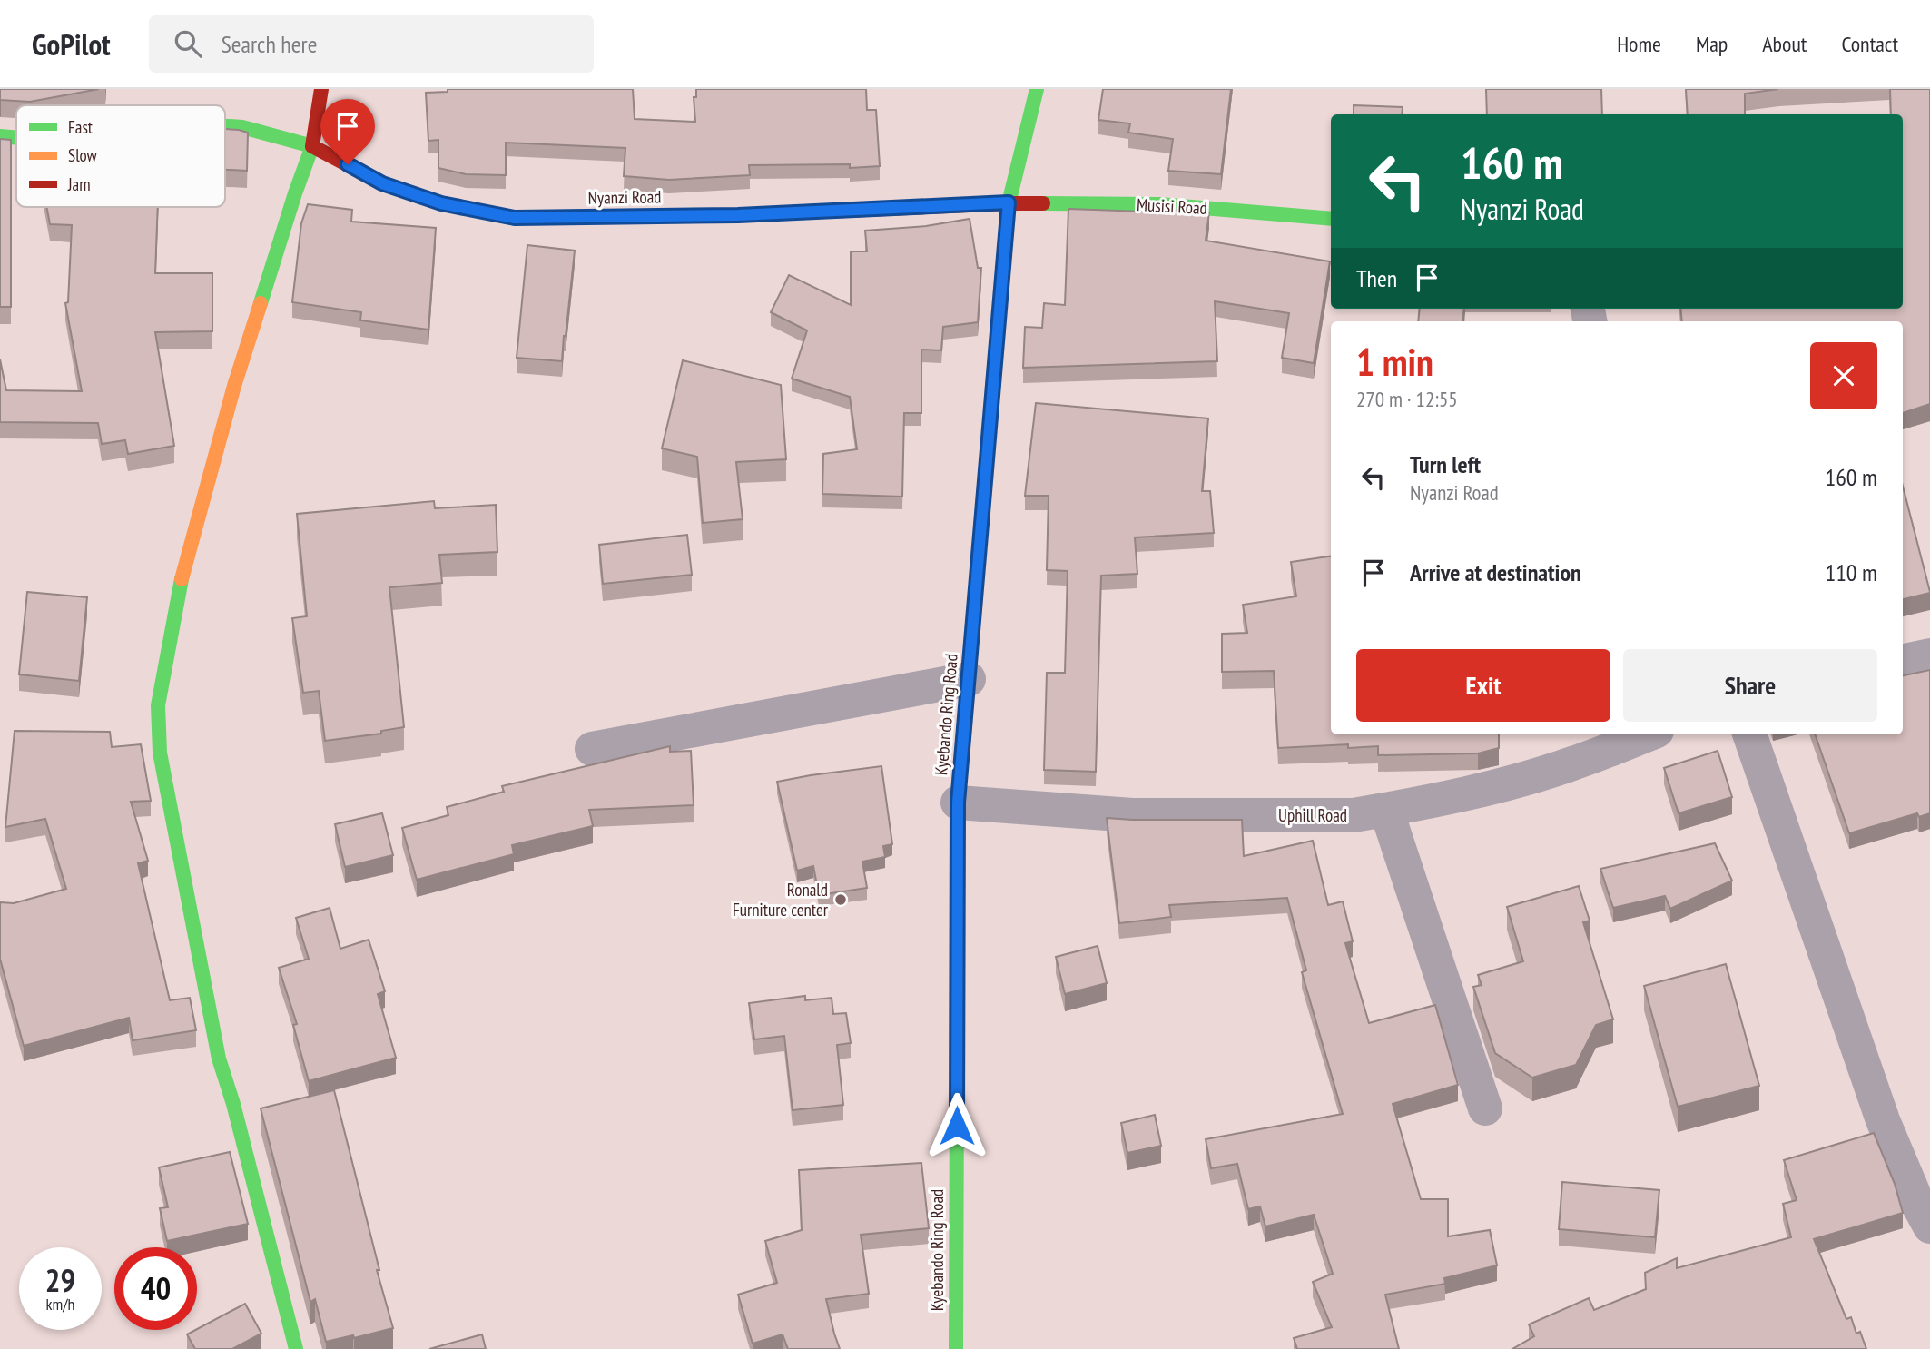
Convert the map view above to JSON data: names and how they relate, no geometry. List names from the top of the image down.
{
  "streets": {
    "street": [
      "Nyanzi Road",
      "Musisi Road",
      "Kyebando Ring Road",
      "Uphill Road"
    ]
  },
  "crossings": [
    ["Nyanzi Road", "Musisi Road"],
    ["Nyanzi Road", "Kyebando Ring Road"],
    ["Musisi Road", "Kyebando Ring Road"],
    ["Kyebando Ring Road", "Uphill Road"]
  ],
  "places": ["Ronald Furniture center"],
  "legend": ["Fast", "Slow", "Jam"],
  "page": {
    "header": "GoPilot",
    "search": "Search here",
    "nav": [
      "Home",
      "Map",
      "About",
      "Contact"
    ],
    "turn": ["160 m", "Nyanzi Road"],
    "then": "Then",
    "heading": ["1 min", "270 m · 12:55"],
    "list": [
      {
        "name": "Turn left",
        "note": "Nyanzi Road",
        "value": "160 m"
      },
      {
        "name": "Arrive at destination",
        "value": "110 m"
      }
    ],
    "buttons": ["Exit", "Share"],
    "speed": "29 km/h",
    "limit": "40"
  }
}
